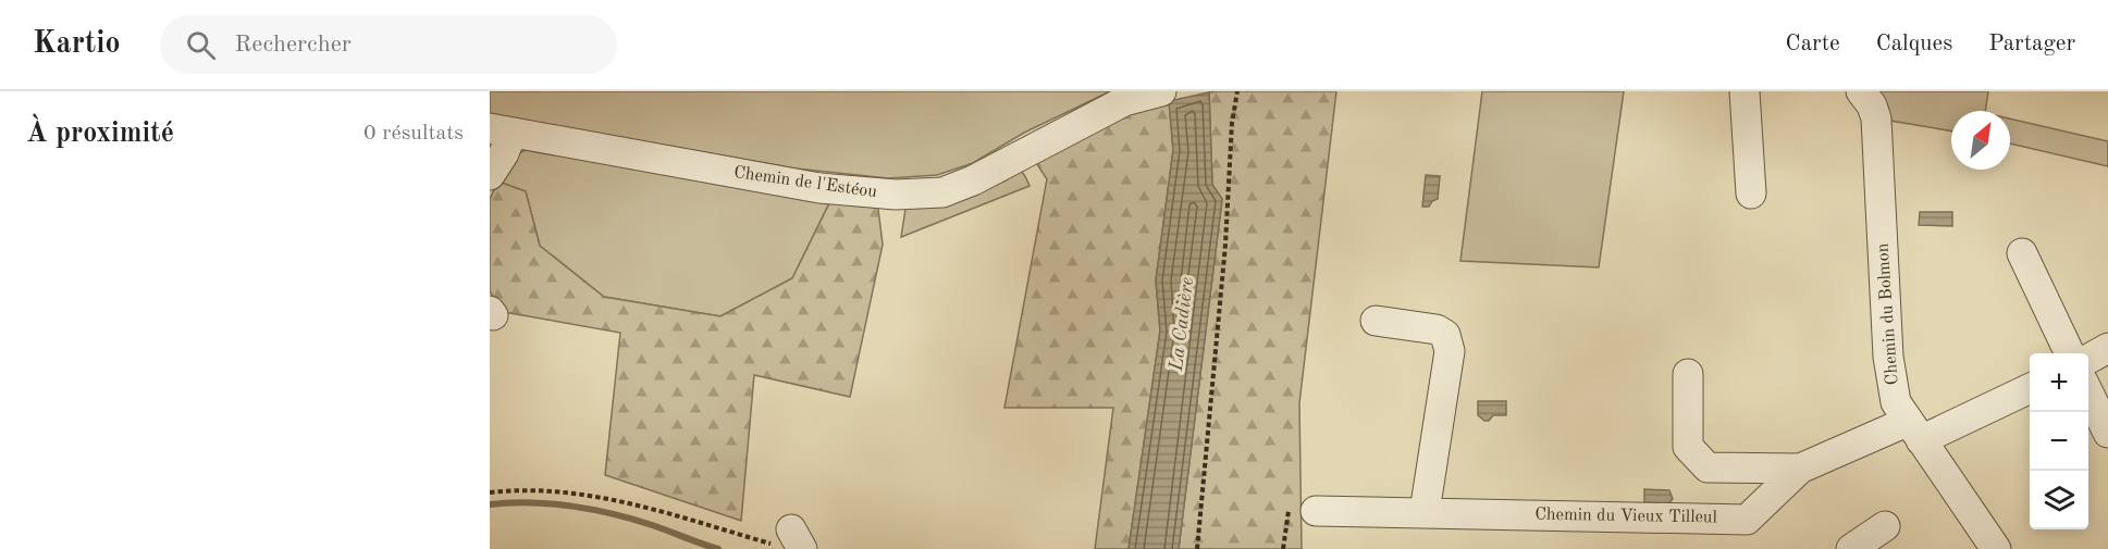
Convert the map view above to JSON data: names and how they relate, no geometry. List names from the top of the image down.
{
  "streets": {
    "street": ["Chemin de l'Estéou", "Chemin du Bolmon", "Chemin du Vieux Tilleul"]
  },
  "crossings": [
    ["Chemin du Bolmon", "Chemin du Vieux Tilleul"]
  ],
  "water": ["La Cadière"],
  "north": "top right",
  "page": {
    "header": "Kartio",
    "search": "Rechercher",
    "nav": ["Carte", "Calques", "Partager"],
    "heading": ["À proximité", "0 résultats"],
    "map_buttons": ["+", "−"]
  }
}
